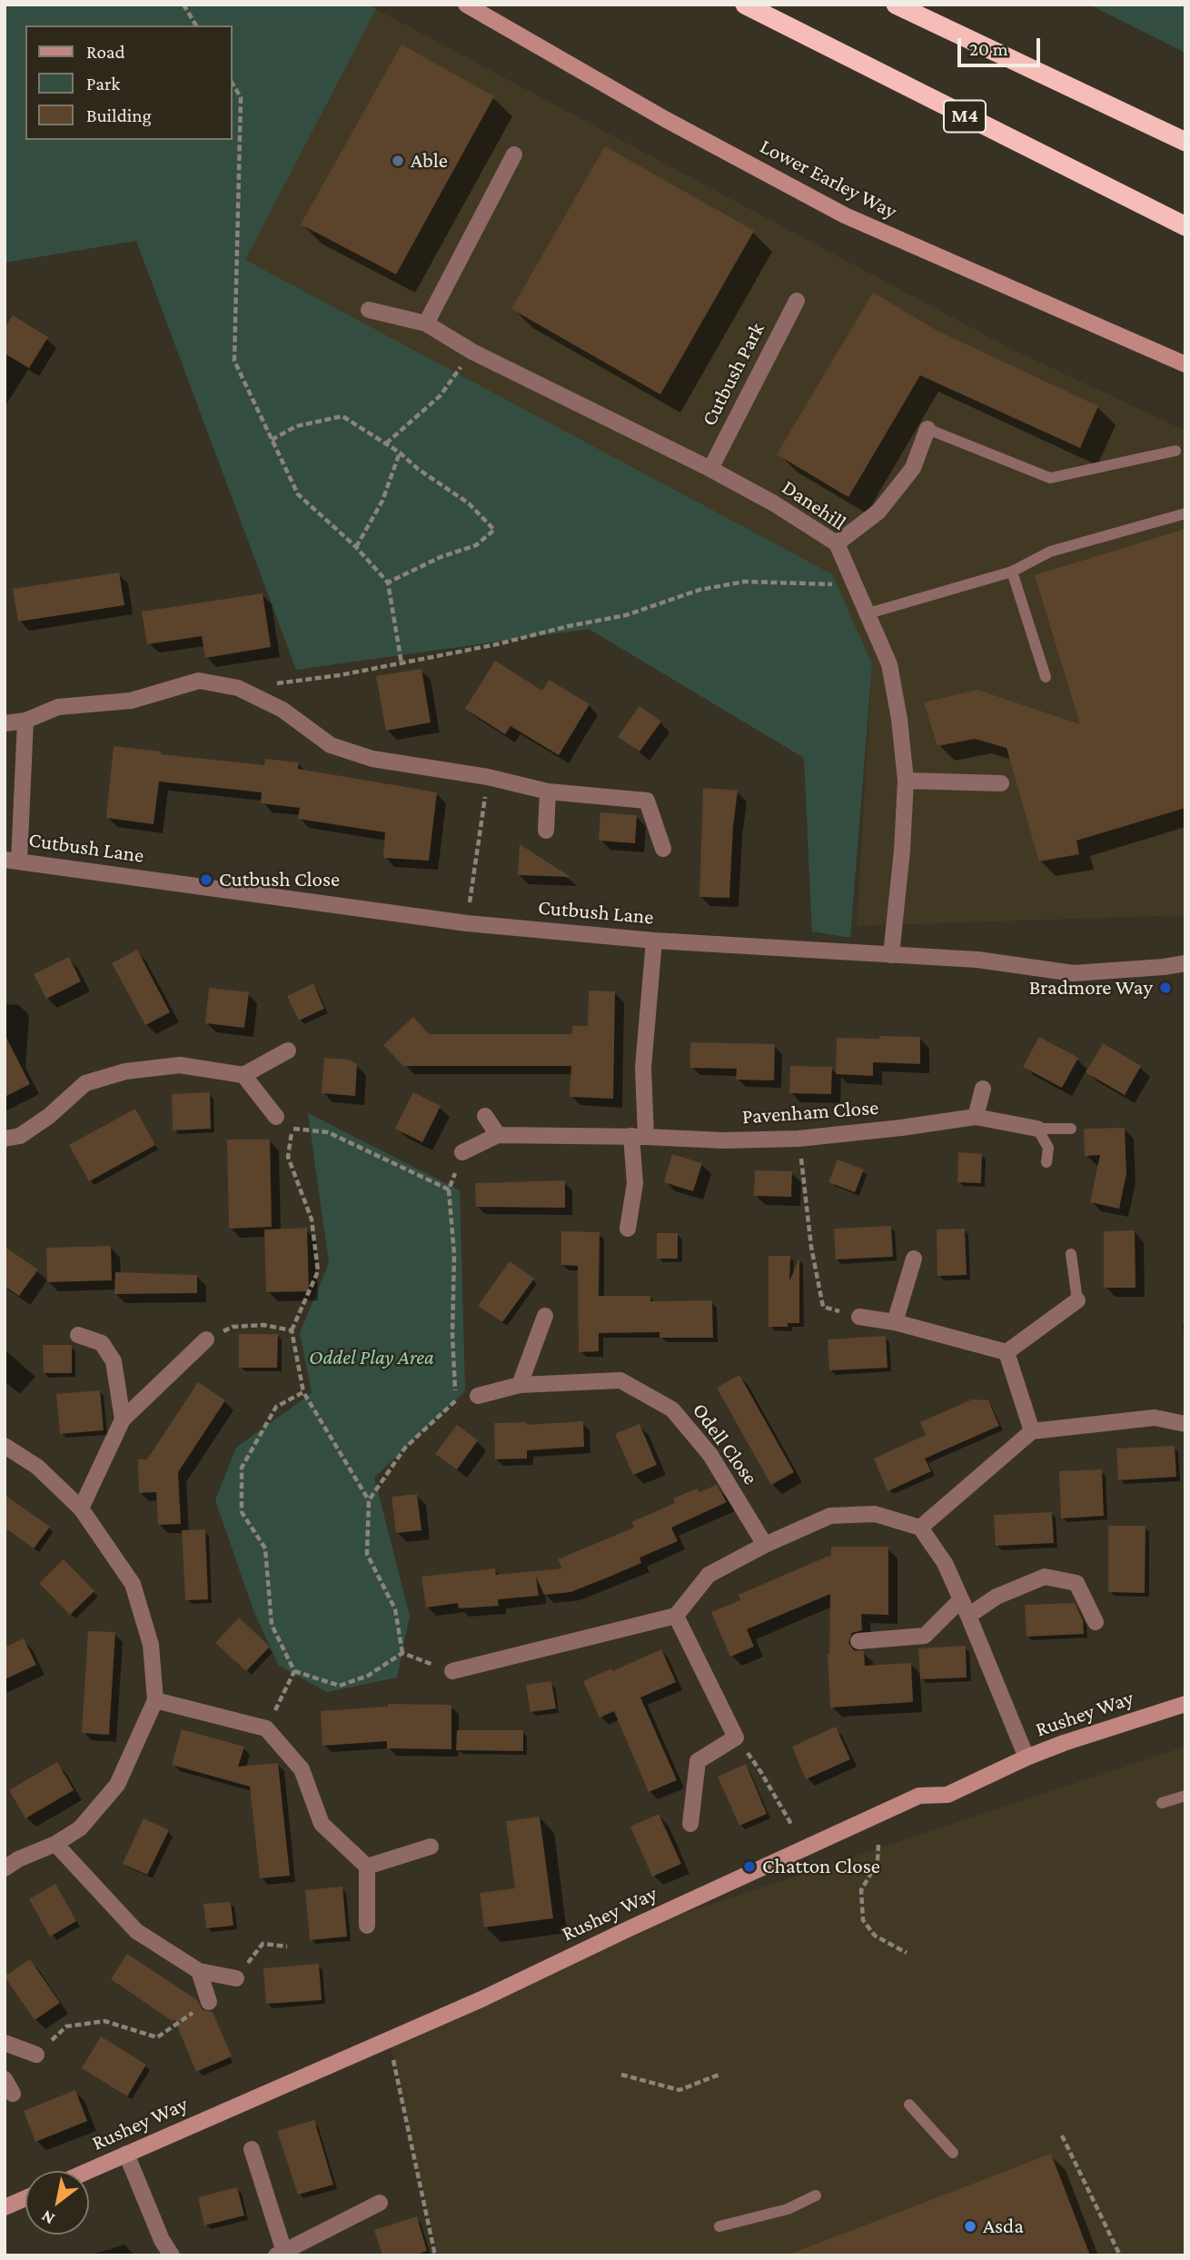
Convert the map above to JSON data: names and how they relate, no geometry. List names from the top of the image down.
{
  "streets": {
    "highway": ["M4"],
    "street": [
      "Lower Earley Way",
      "Cutbush Park",
      "Danehill",
      "Cutbush Lane",
      "Pavenham Close",
      "Odell Close",
      "Rushey Way"
    ]
  },
  "crossings": [
    ["Cutbush Park", "Danehill"],
    ["Danehill", "Cutbush Lane"]
  ],
  "parks": ["Oddel Play Area"],
  "places": [
    "Able",
    "Cutbush Close",
    "Bradmore Way",
    "Chatton Close",
    "Asda"
  ],
  "legend": ["Road", "Park", "Building"],
  "scale_bar": "20 m",
  "north": "bottom left"
}
